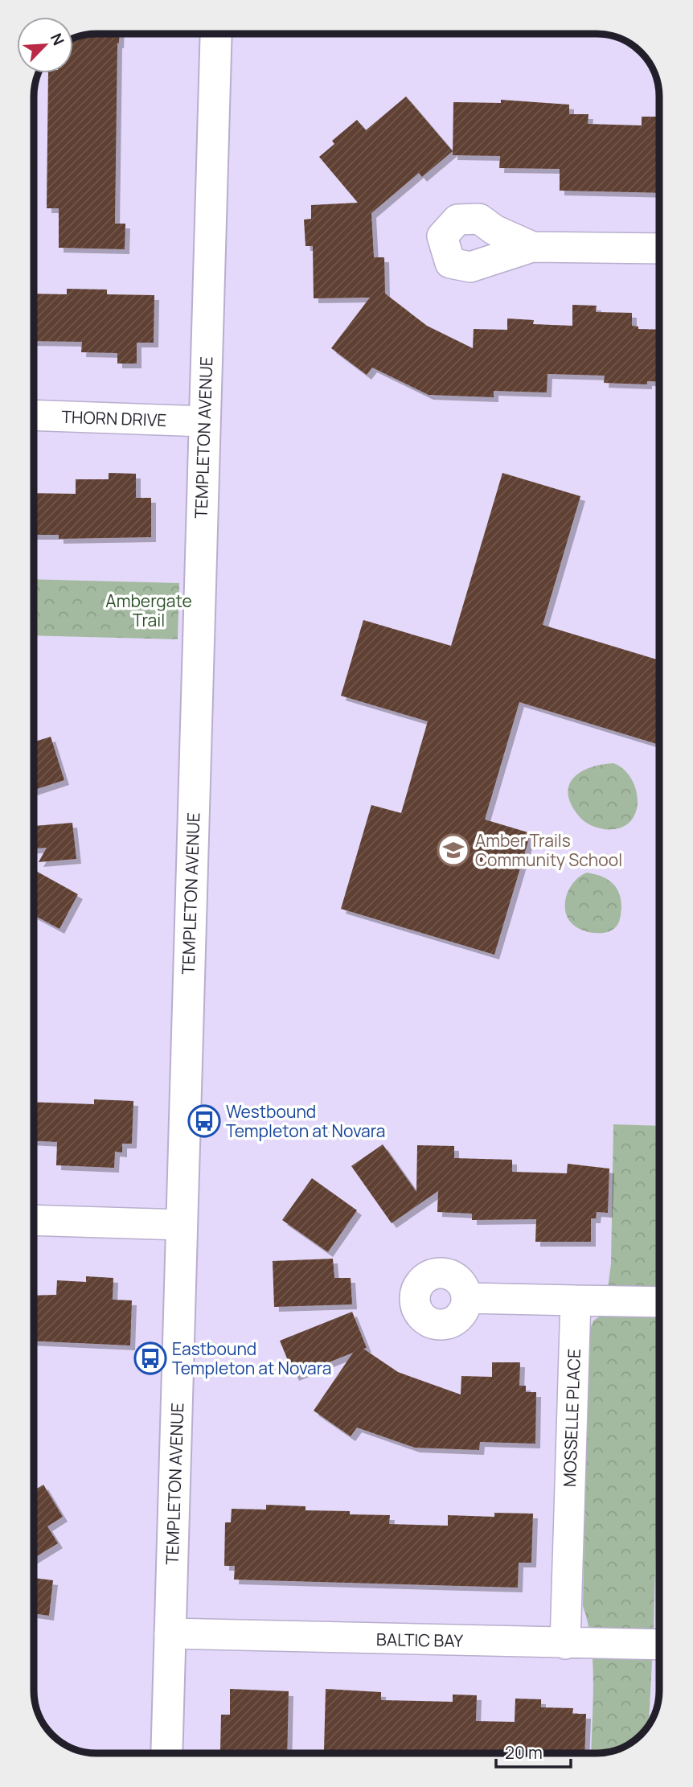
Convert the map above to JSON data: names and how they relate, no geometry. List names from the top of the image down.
{
  "streets": {
    "street": [
      "THORN DRIVE",
      "TEMPLETON AVENUE",
      "MOSSELLE PLACE",
      "BALTIC BAY"
    ]
  },
  "crossings": [
    ["THORN DRIVE", "TEMPLETON AVENUE"],
    ["TEMPLETON AVENUE", "BALTIC BAY"],
    ["MOSSELLE PLACE", "BALTIC BAY"]
  ],
  "parks": ["Ambergate Trail"],
  "places": {
    "school or university": ["Amber Trails Community School"],
    "bus stop": ["Westbound Templeton at Novara", "Eastbound Templeton at Novara"]
  },
  "scale_bar": "20 m",
  "north": "top right"
}
